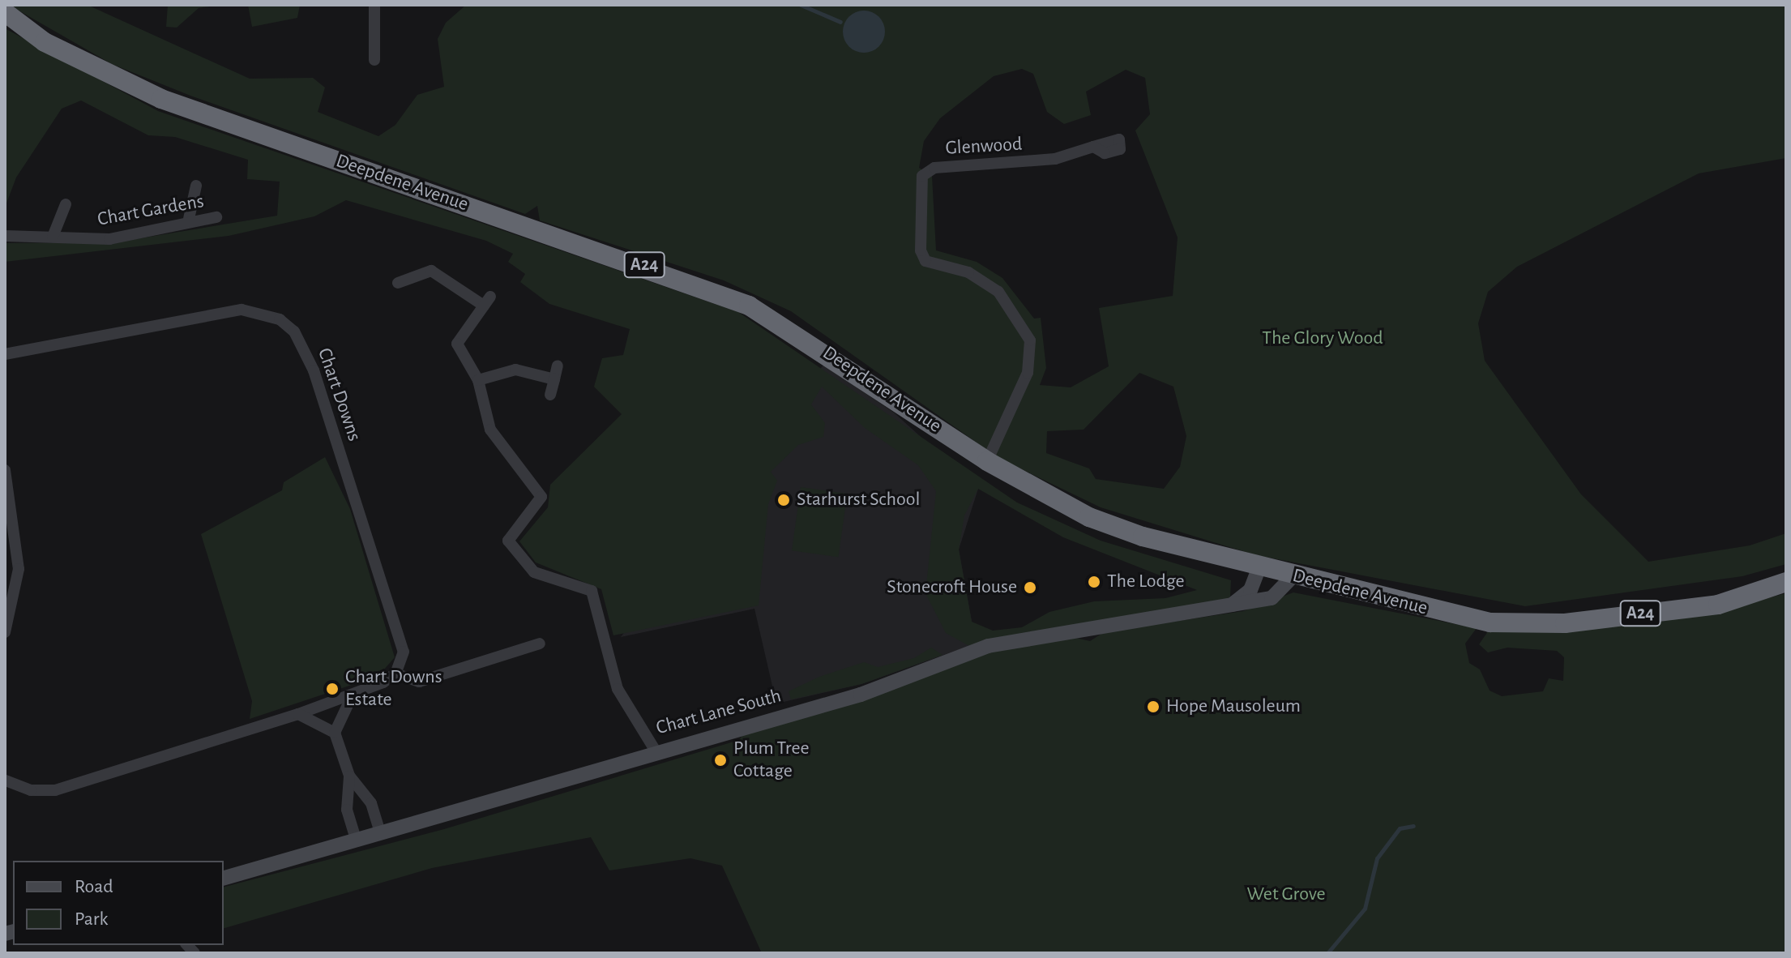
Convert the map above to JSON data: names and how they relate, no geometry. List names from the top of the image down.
{
  "streets": {
    "highway": ["Deepdene Avenue", "A24"],
    "street": [
      "Glenwood",
      "Chart Gardens",
      "Chart Downs",
      "Chart Lane South"
    ]
  },
  "crossings": [
    ["Glenwood", "Deepdene Avenue"],
    ["Deepdene Avenue", "Chart Lane South"]
  ],
  "parks": ["The Glory Wood", "Wet Grove"],
  "places": [
    "Starhurst School",
    "The Lodge",
    "Stonecroft House",
    "Chart Downs Estate",
    "Hope Mausoleum",
    "Plum Tree Cottage"
  ],
  "legend": ["Road", "Park"]
}
